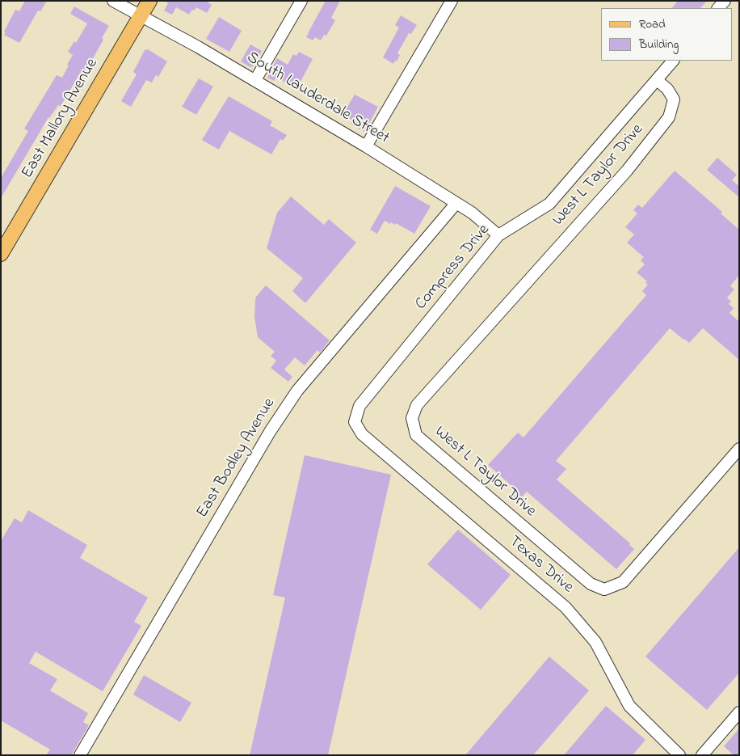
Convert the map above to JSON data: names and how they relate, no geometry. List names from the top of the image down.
{
  "streets": {
    "main road": ["East Mallory Avenue"],
    "street": [
      "South Lauderdale Street",
      "West L Taylor Drive",
      "Compress Drive",
      "East Bodley Avenue",
      "Texas Drive"
    ]
  },
  "crossings": [
    ["South Lauderdale Street", "East Mallory Avenue"],
    ["South Lauderdale Street", "Compress Drive"],
    ["South Lauderdale Street", "East Bodley Avenue"],
    ["West L Taylor Drive", "Compress Drive"],
    ["Compress Drive", "Texas Drive"]
  ],
  "legend": ["Road", "Building"]
}
